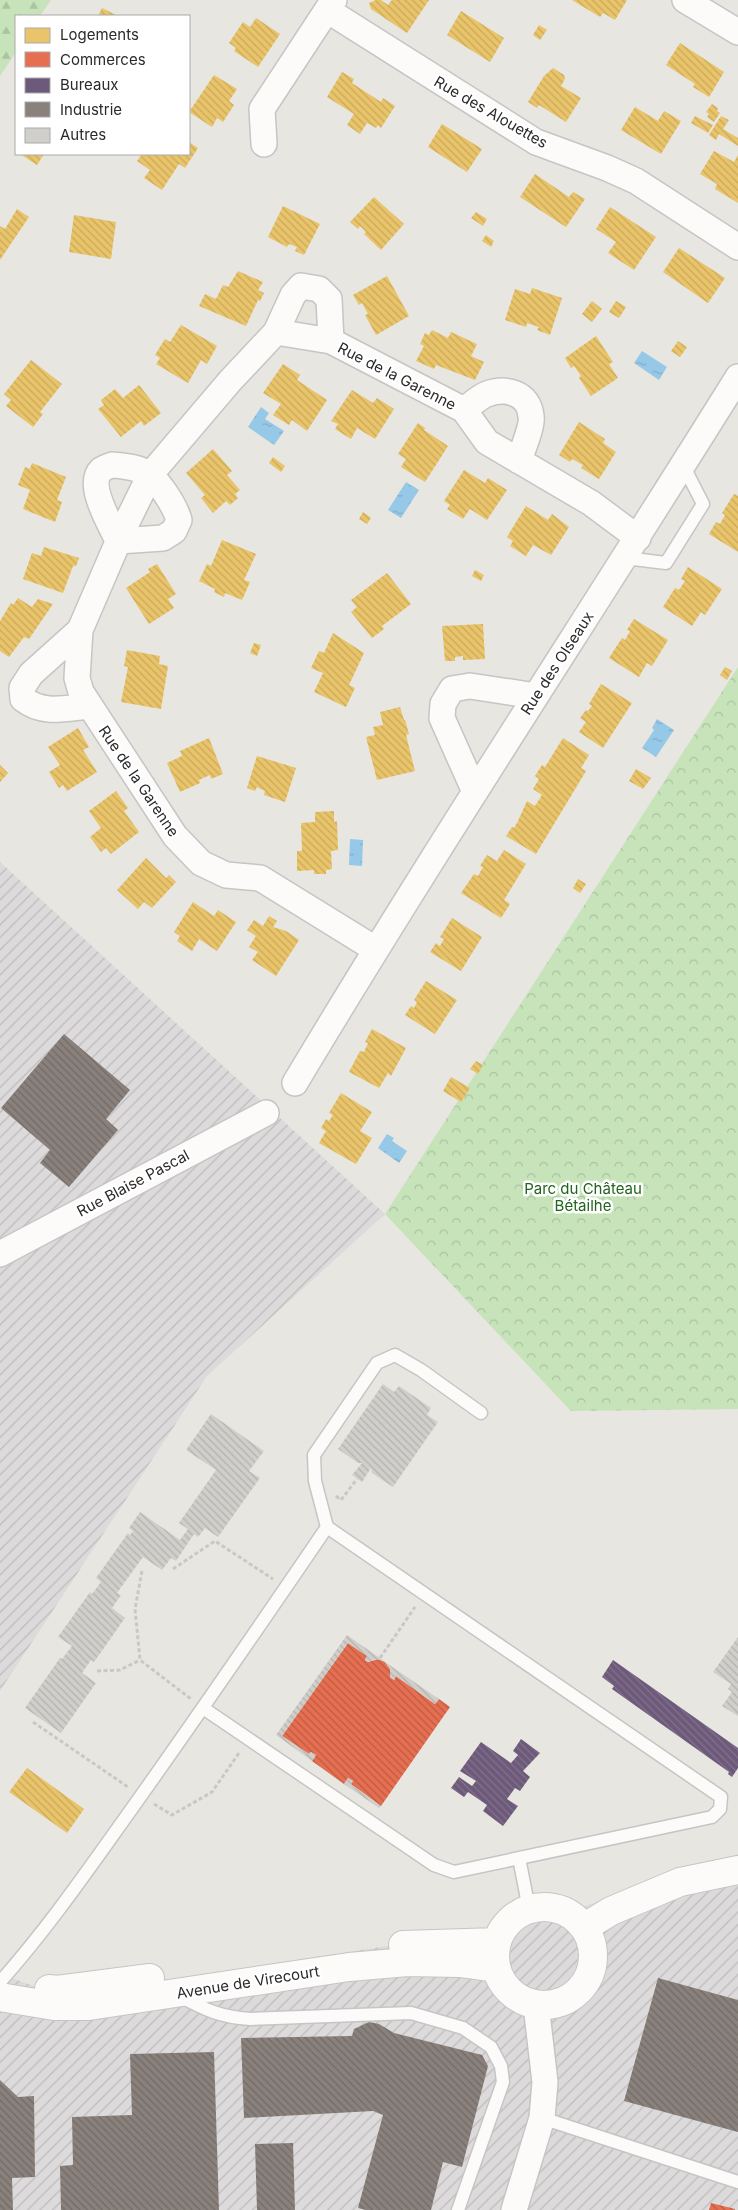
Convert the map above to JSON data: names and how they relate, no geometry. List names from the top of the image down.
{
  "streets": {
    "street": [
      "Rue des Alouettes",
      "Rue de la Garenne",
      "Rue des OIseaux",
      "Rue Blaise Pascal",
      "Avenue de Virecourt"
    ]
  },
  "crossings": [
    ["Rue de la Garenne", "Rue des OIseaux"]
  ],
  "parks": ["Parc du Château Bétailhe"],
  "legend": [
    "Logements",
    "Commerces",
    "Bureaux",
    "Industrie",
    "Autres"
  ]
}
